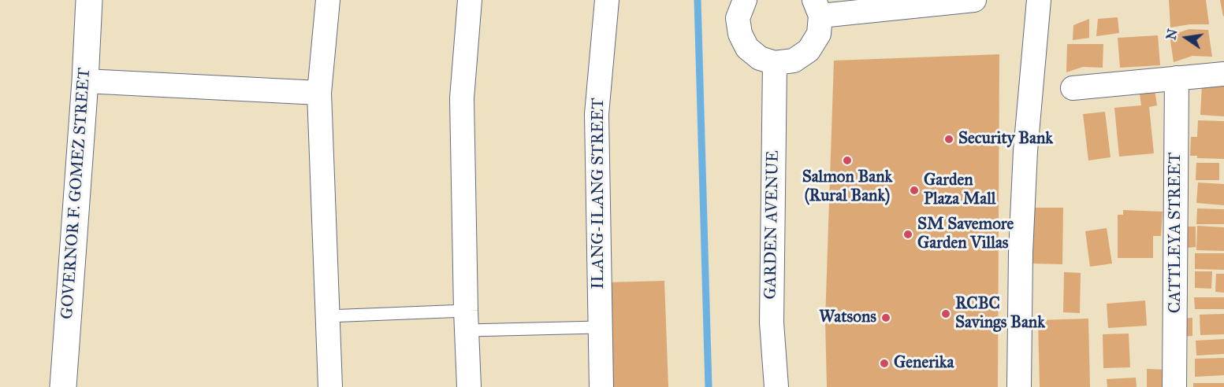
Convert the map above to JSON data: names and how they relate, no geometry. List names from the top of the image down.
{
  "streets": {
    "street": [
      "GOVERNOR F. GOMEZ STREET",
      "ILANG-ILANG STREET",
      "GARDEN AVENUE",
      "CATTLEYA STREET"
    ]
  },
  "places": [
    "Security Bank",
    "Salmon Bank (Rural Bank)",
    "Garden Plaza Mall",
    "SM Savemore Garden Villas",
    "RCBC Savings Bank",
    "Watsons",
    "Generika"
  ],
  "north": "left"
}
